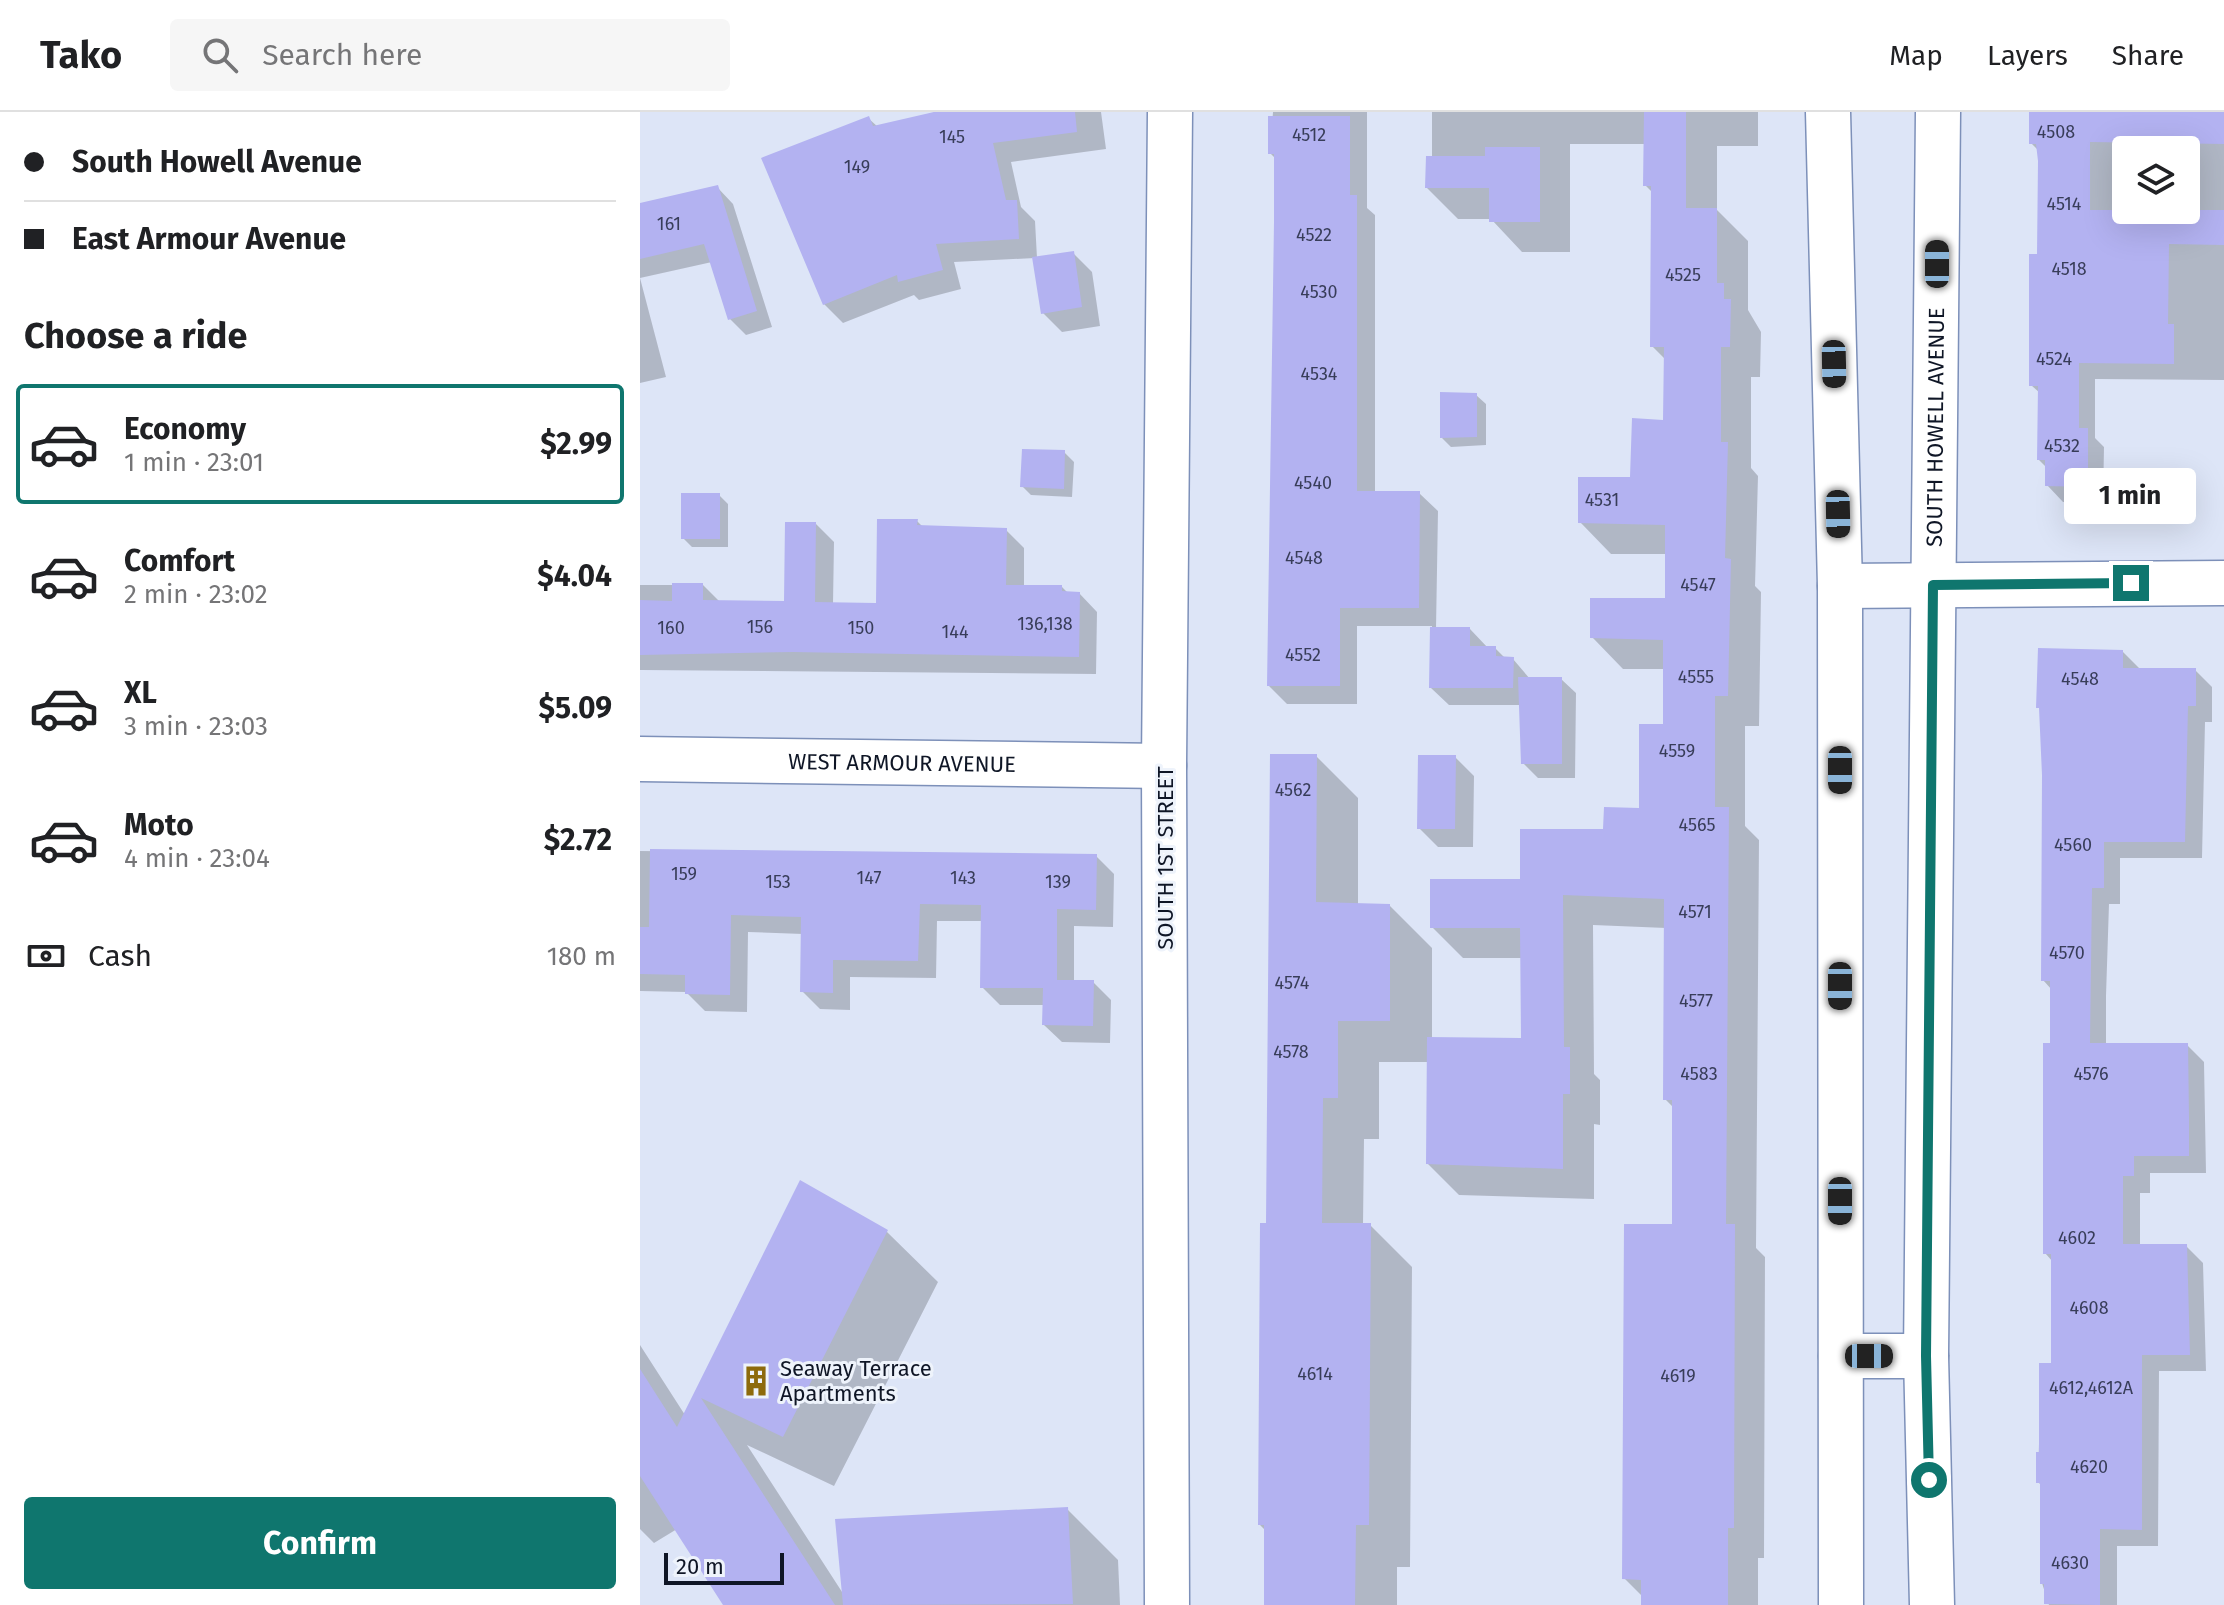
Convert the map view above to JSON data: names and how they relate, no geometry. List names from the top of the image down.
{
  "streets": {
    "main road": ["SOUTH HOWELL AVENUE", "WEST ARMOUR AVENUE", "SOUTH 1ST STREET"]
  },
  "crossings": [
    ["WEST ARMOUR AVENUE", "SOUTH 1ST STREET"]
  ],
  "places": {
    "building": ["Seaway Terrace Apartments"]
  },
  "house_numbers": [
    "4508",
    "4512",
    "145",
    "149",
    "4514",
    "161",
    "4522",
    "4518",
    "4525",
    "4530",
    "4524",
    "4534",
    "4532",
    "4540",
    "4531",
    "4548",
    "4547",
    "136,138",
    "156",
    "160",
    "150",
    "144",
    "4552",
    "4555",
    "4548",
    "4559",
    "4562",
    "4565",
    "4560",
    "159",
    "147",
    "143",
    "153",
    "139",
    "4571",
    "4570",
    "4574",
    "4577",
    "4578",
    "4583",
    "4576",
    "4602",
    "4608",
    "4614",
    "4619",
    "4612,4612A",
    "4620",
    "4630"
  ],
  "scale_bar": "20 m",
  "page": {
    "header": "Tako",
    "search": "Search here",
    "nav": ["Map", "Layers", "Share"],
    "banner": ["South Howell Avenue", "East Armour Avenue"],
    "heading": "Choose a ride",
    "list": [
      {
        "name": "Economy",
        "note": "1 min · 23:01",
        "value": "$2.99"
      },
      {
        "name": "Comfort",
        "note": "2 min · 23:02",
        "value": "$4.04"
      },
      {
        "name": "XL",
        "note": "3 min · 23:03",
        "value": "$5.09"
      },
      {
        "name": "Moto",
        "note": "4 min · 23:04",
        "value": "$2.72"
      }
    ],
    "bubble": "1 min",
    "pay": ["Cash", "180 m"],
    "buttons": "Confirm",
    "scale": "20 m"
  }
}
